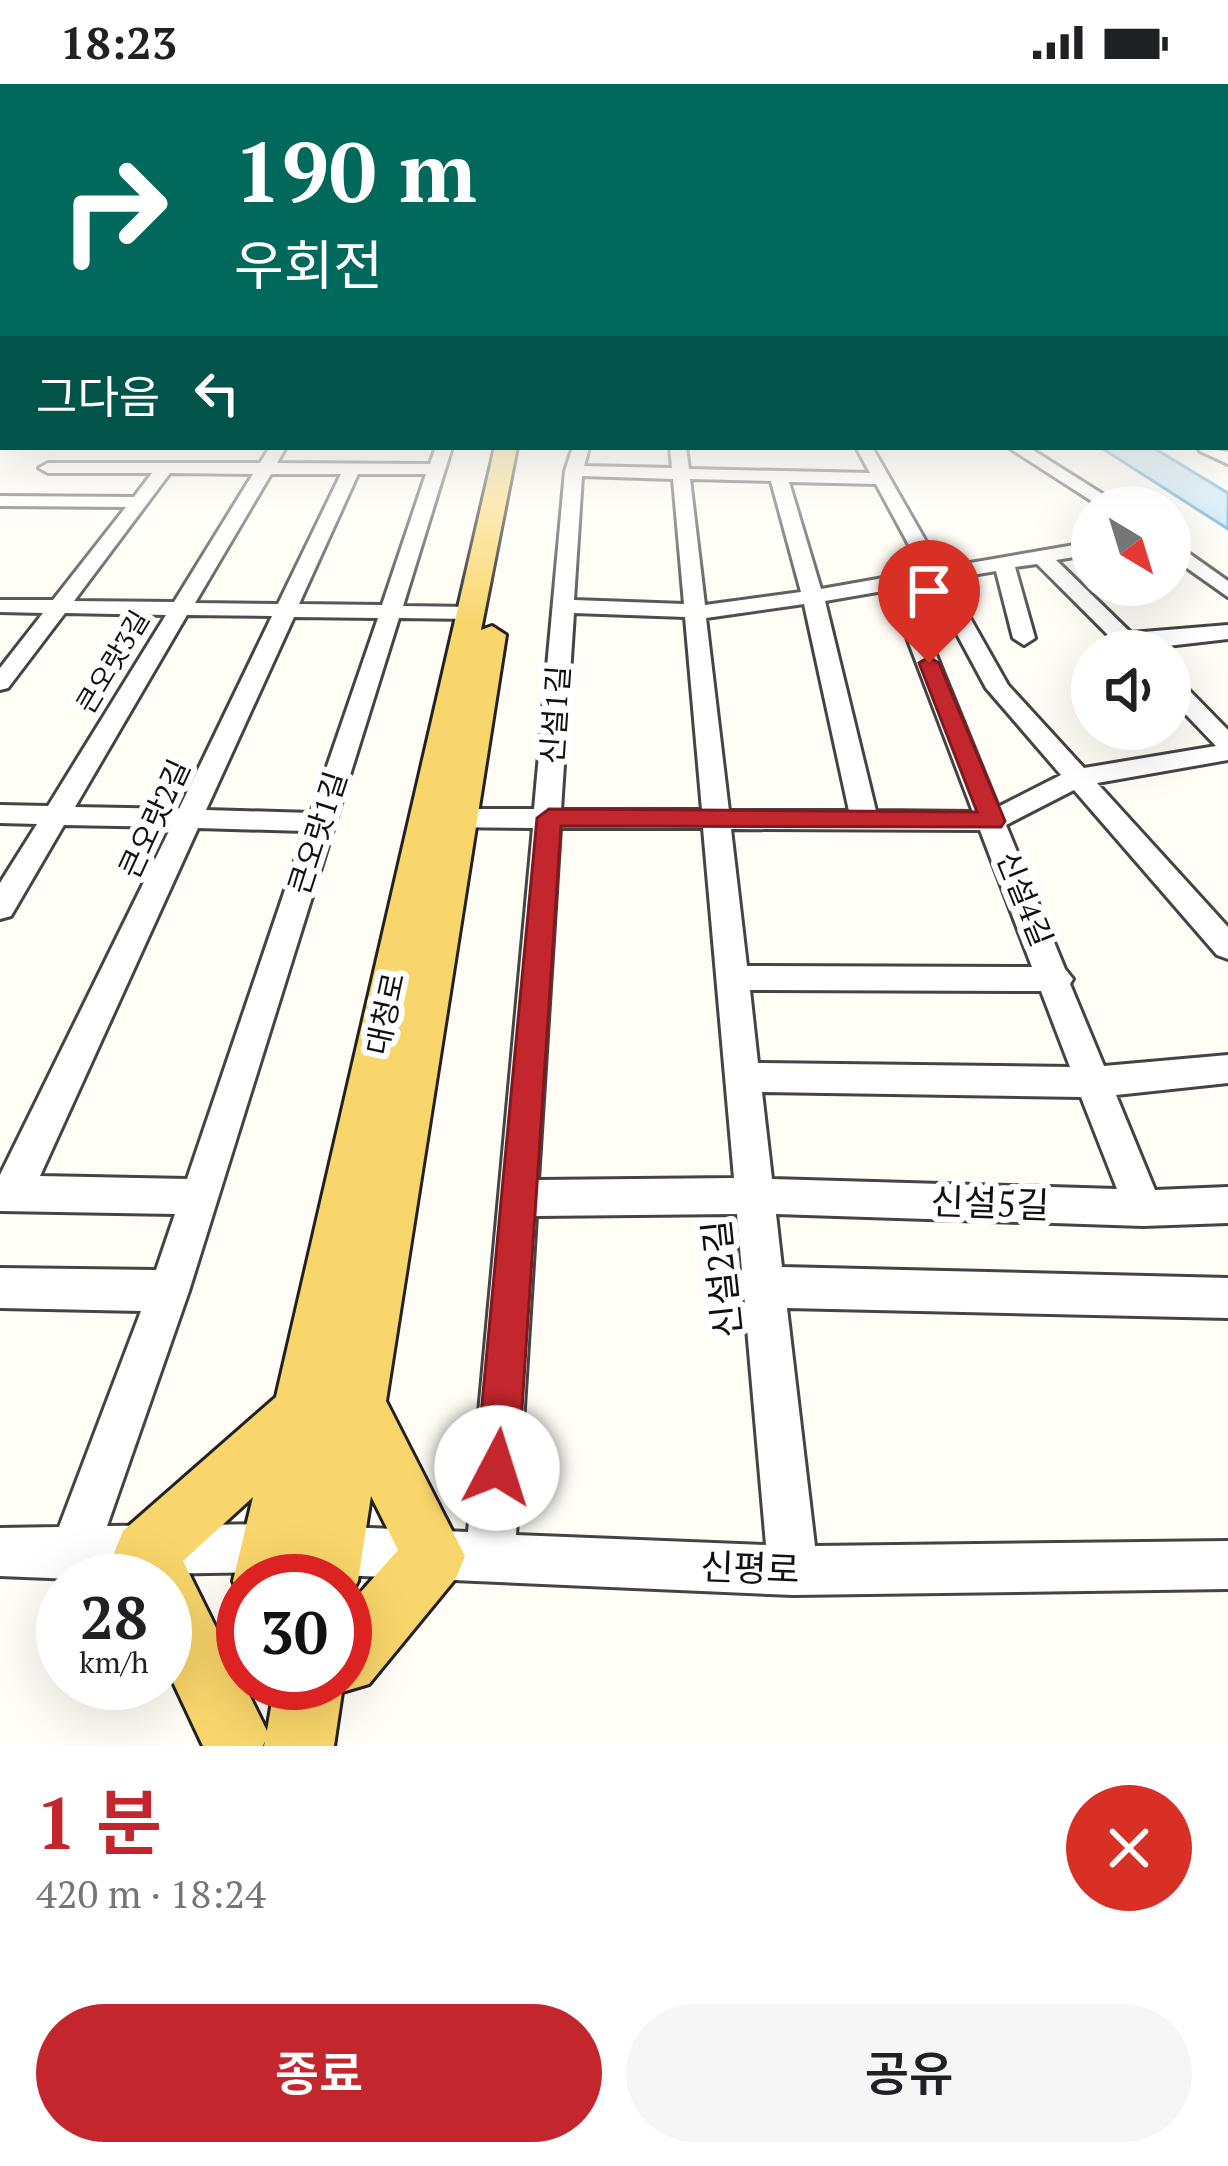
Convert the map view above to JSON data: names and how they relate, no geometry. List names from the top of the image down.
{
  "streets": {
    "main road": ["대청로"],
    "street": [
      "큰오랏3길",
      "신설1길",
      "큰오랏2길",
      "큰오랏1길",
      "신설4길",
      "신설5길",
      "신설2길",
      "신평로"
    ]
  },
  "crossings": [
    ["신설1길", "신설5길"],
    ["신설1길", "신평로"],
    ["신설4길", "신설5길"],
    ["신설5길", "신설2길"],
    ["신설2길", "신평로"]
  ],
  "north": "bottom right",
  "page": {
    "status": "18:23",
    "turn": ["190 m", "우회전"],
    "then": "그다음",
    "speed": "28 km/h",
    "limit": "30",
    "heading": ["1 분", "420 m · 18:24"],
    "buttons": ["종료", "공유"]
  }
}
